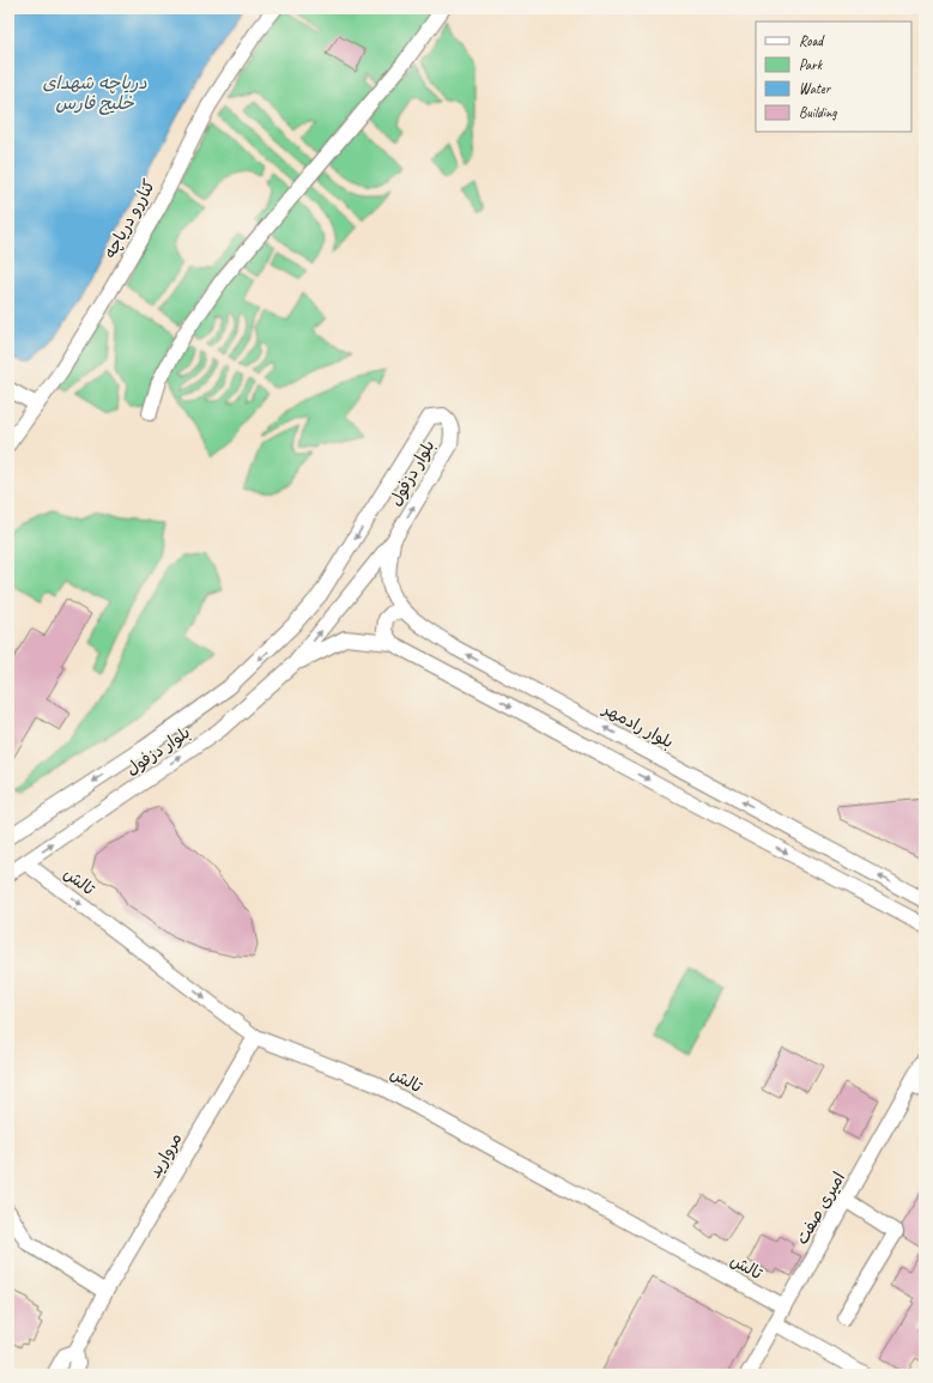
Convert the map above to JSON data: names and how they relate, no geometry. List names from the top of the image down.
{
  "streets": {
    "street": [
      "کناررو دریاچه",
      "بلوار دزفول",
      "بلوار رادمهر",
      "تالش",
      "مروارید",
      "امیری صفت"
    ]
  },
  "crossings": [
    ["بلوار دزفول", "بلوار رادمهر"],
    ["بلوار دزفول", "تالش"],
    ["تالش", "مروارید"],
    ["تالش", "امیری صفت"]
  ],
  "water": ["دریاچه شهدای خلیج فارس"],
  "legend": [
    "Road",
    "Park",
    "Water",
    "Building"
  ]
}
